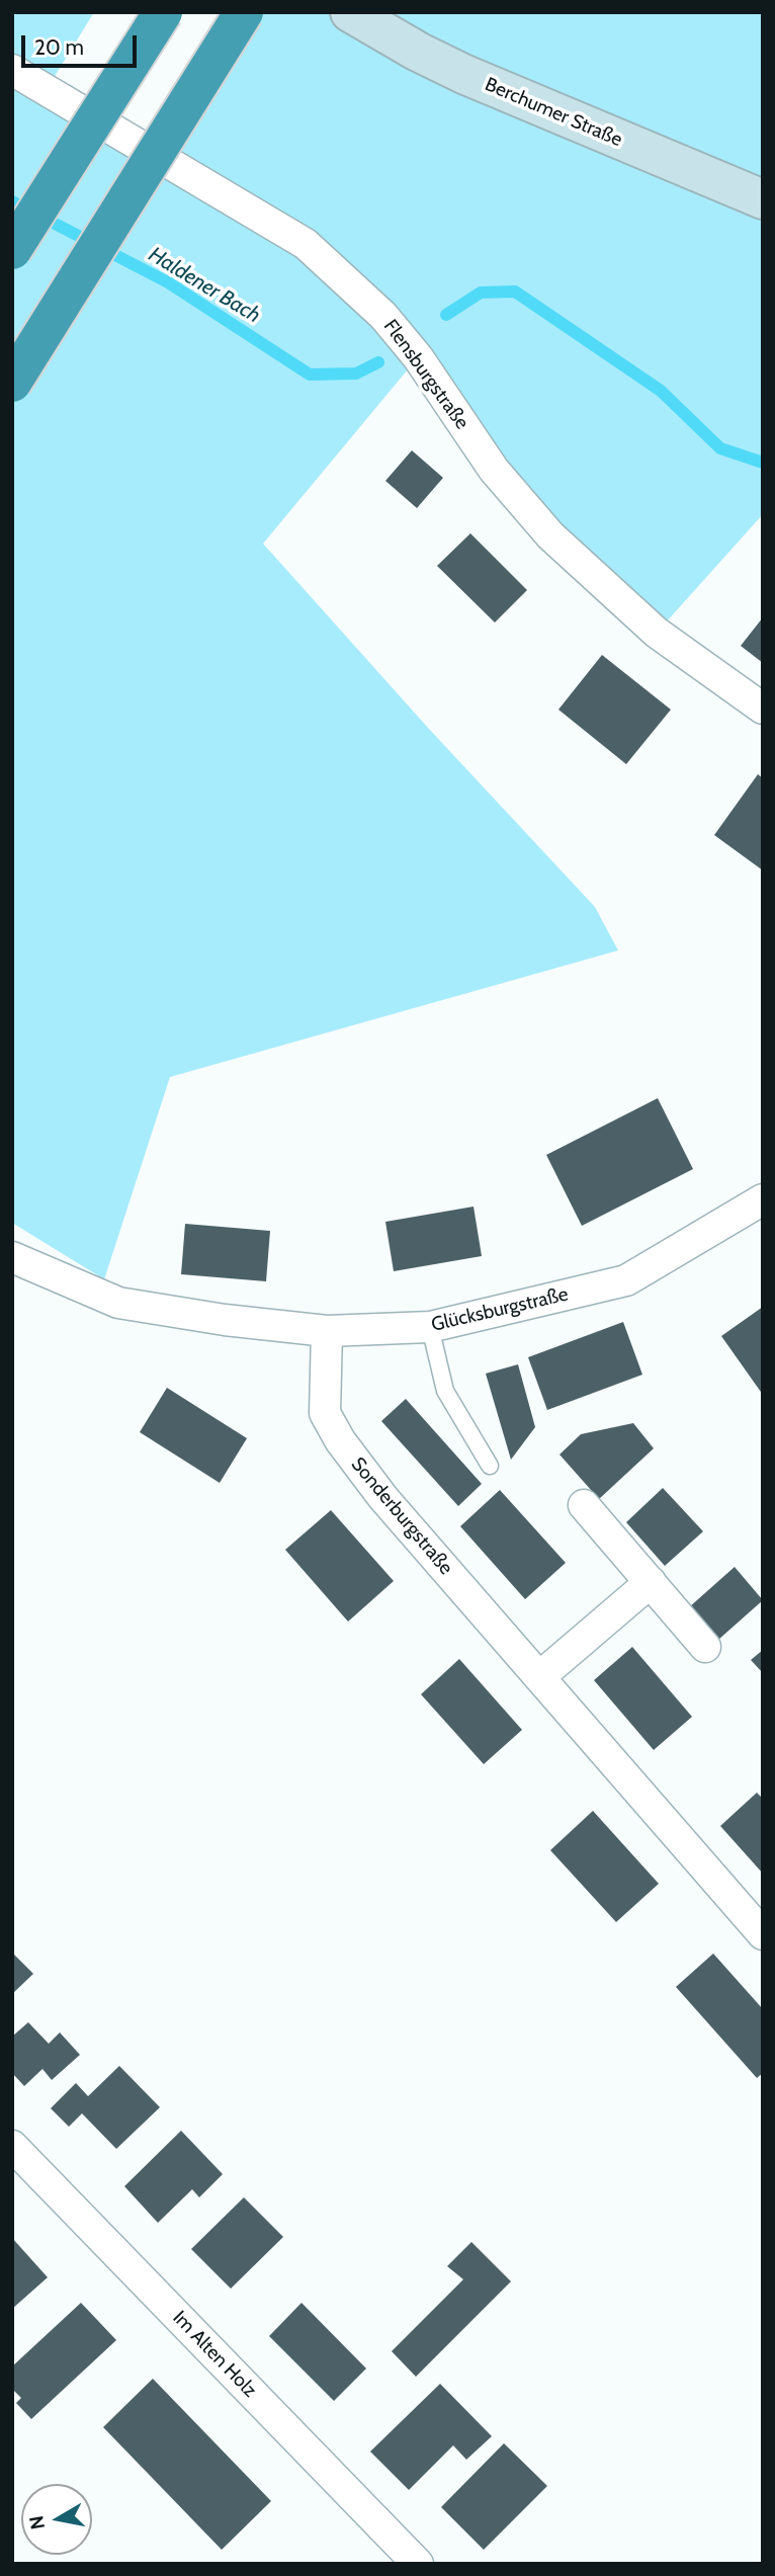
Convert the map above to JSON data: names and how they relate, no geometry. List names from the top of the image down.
{
  "streets": {
    "main road": ["Berchumer Straße"],
    "street": [
      "Flensburgstraße",
      "Glücksburgstraße",
      "Sonderburgstraße",
      "Im Alten Holz"
    ]
  },
  "crossings": [
    ["Glücksburgstraße", "Sonderburgstraße"]
  ],
  "water": ["Haldener Bach"],
  "scale_bar": "20 m",
  "north": "left"
}
